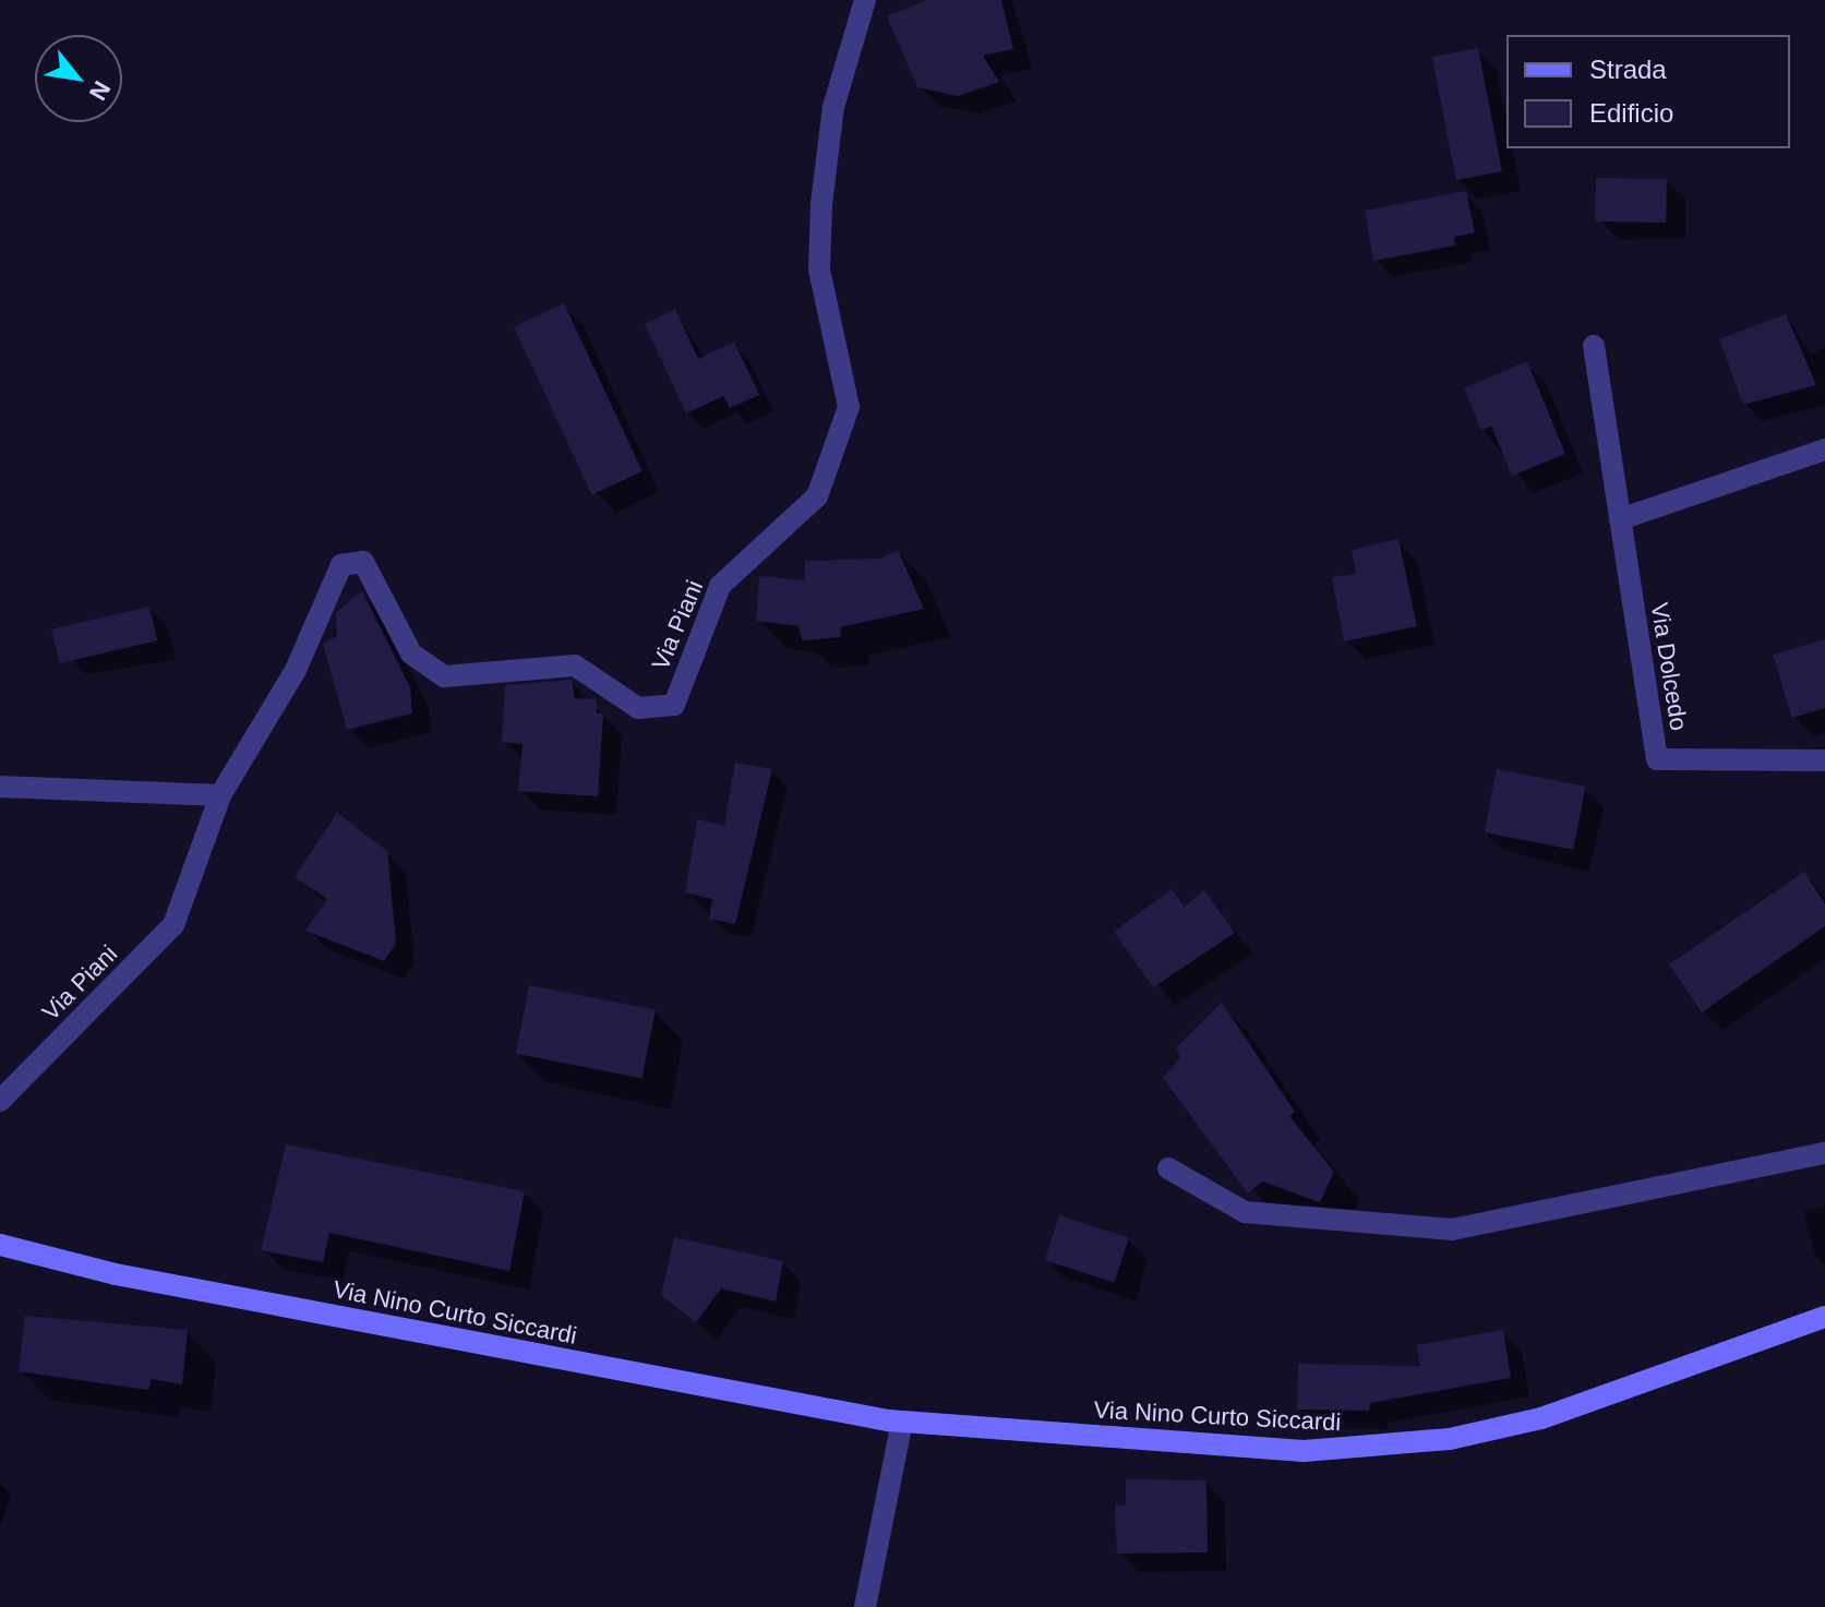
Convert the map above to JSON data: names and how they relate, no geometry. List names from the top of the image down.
{
  "streets": {
    "main road": ["Via Nino Curto Siccardi"],
    "street": ["Via Piani", "Via Dolcedo"]
  },
  "legend": ["Strada", "Edificio"],
  "north": "bottom right"
}
